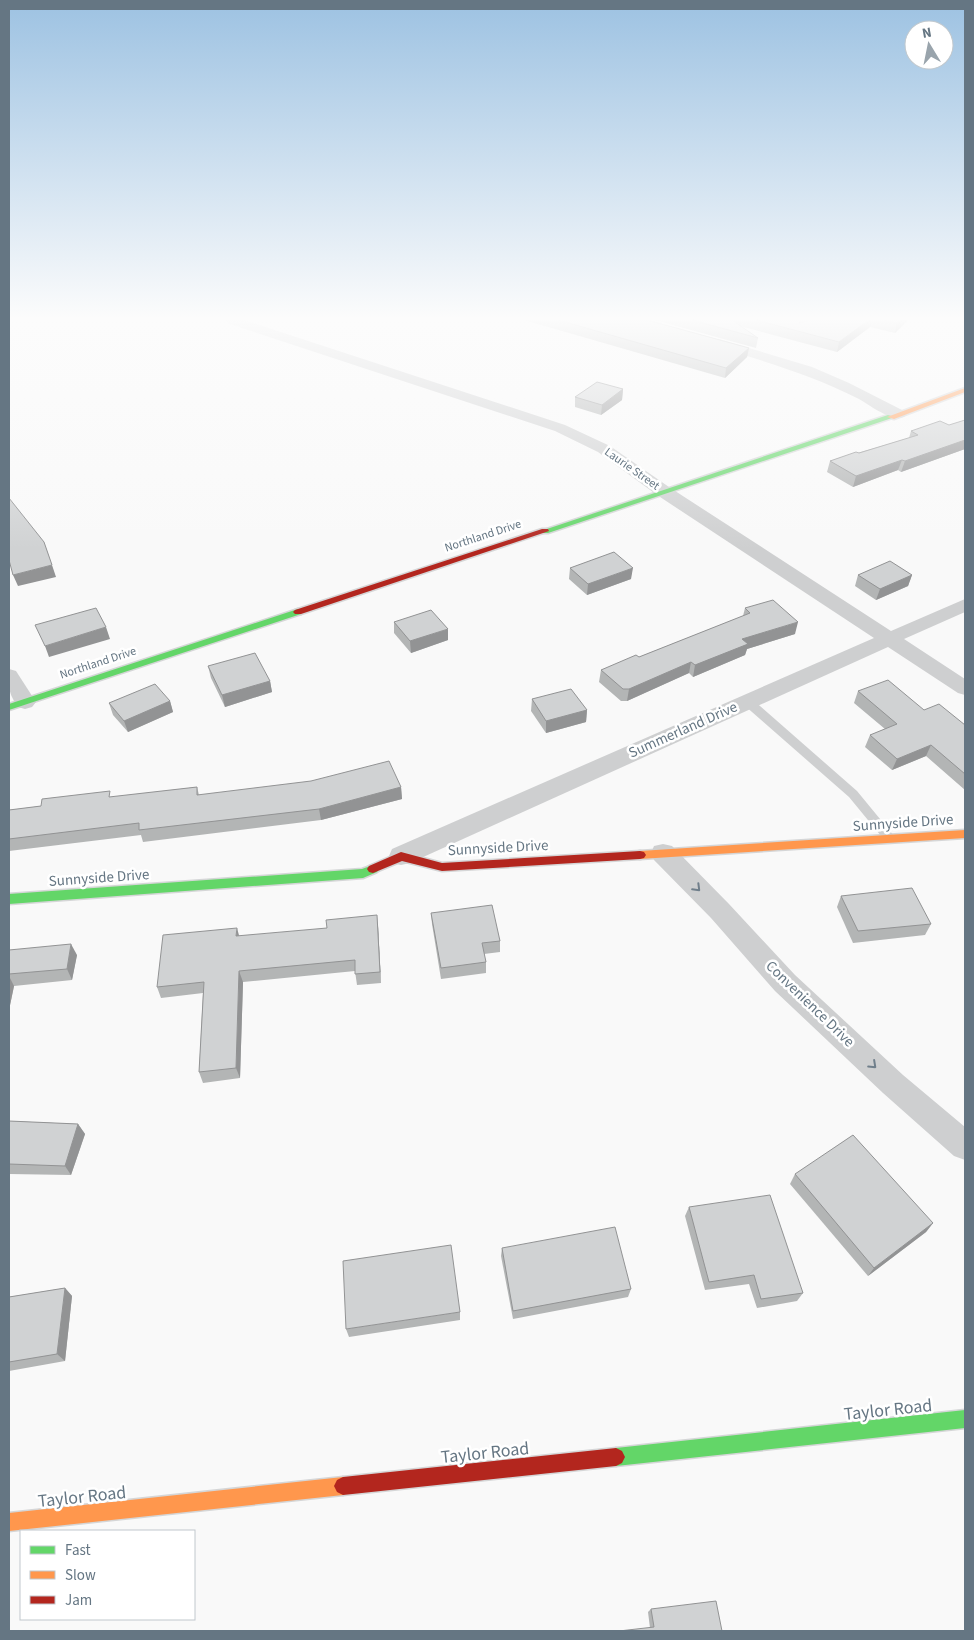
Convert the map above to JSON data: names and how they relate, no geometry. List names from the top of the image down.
{
  "streets": {
    "street": [
      "Laurie Street",
      "Northland Drive",
      "Summerland Drive",
      "Sunnyside Drive",
      "Convenience Drive",
      "Taylor Road"
    ]
  },
  "crossings": [
    ["Laurie Street", "Northland Drive"],
    ["Laurie Street", "Summerland Drive"],
    ["Summerland Drive", "Sunnyside Drive"],
    ["Sunnyside Drive", "Convenience Drive"]
  ],
  "one_way": ["Convenience Drive"],
  "legend": ["Fast", "Slow", "Jam"],
  "north": "top"
}
